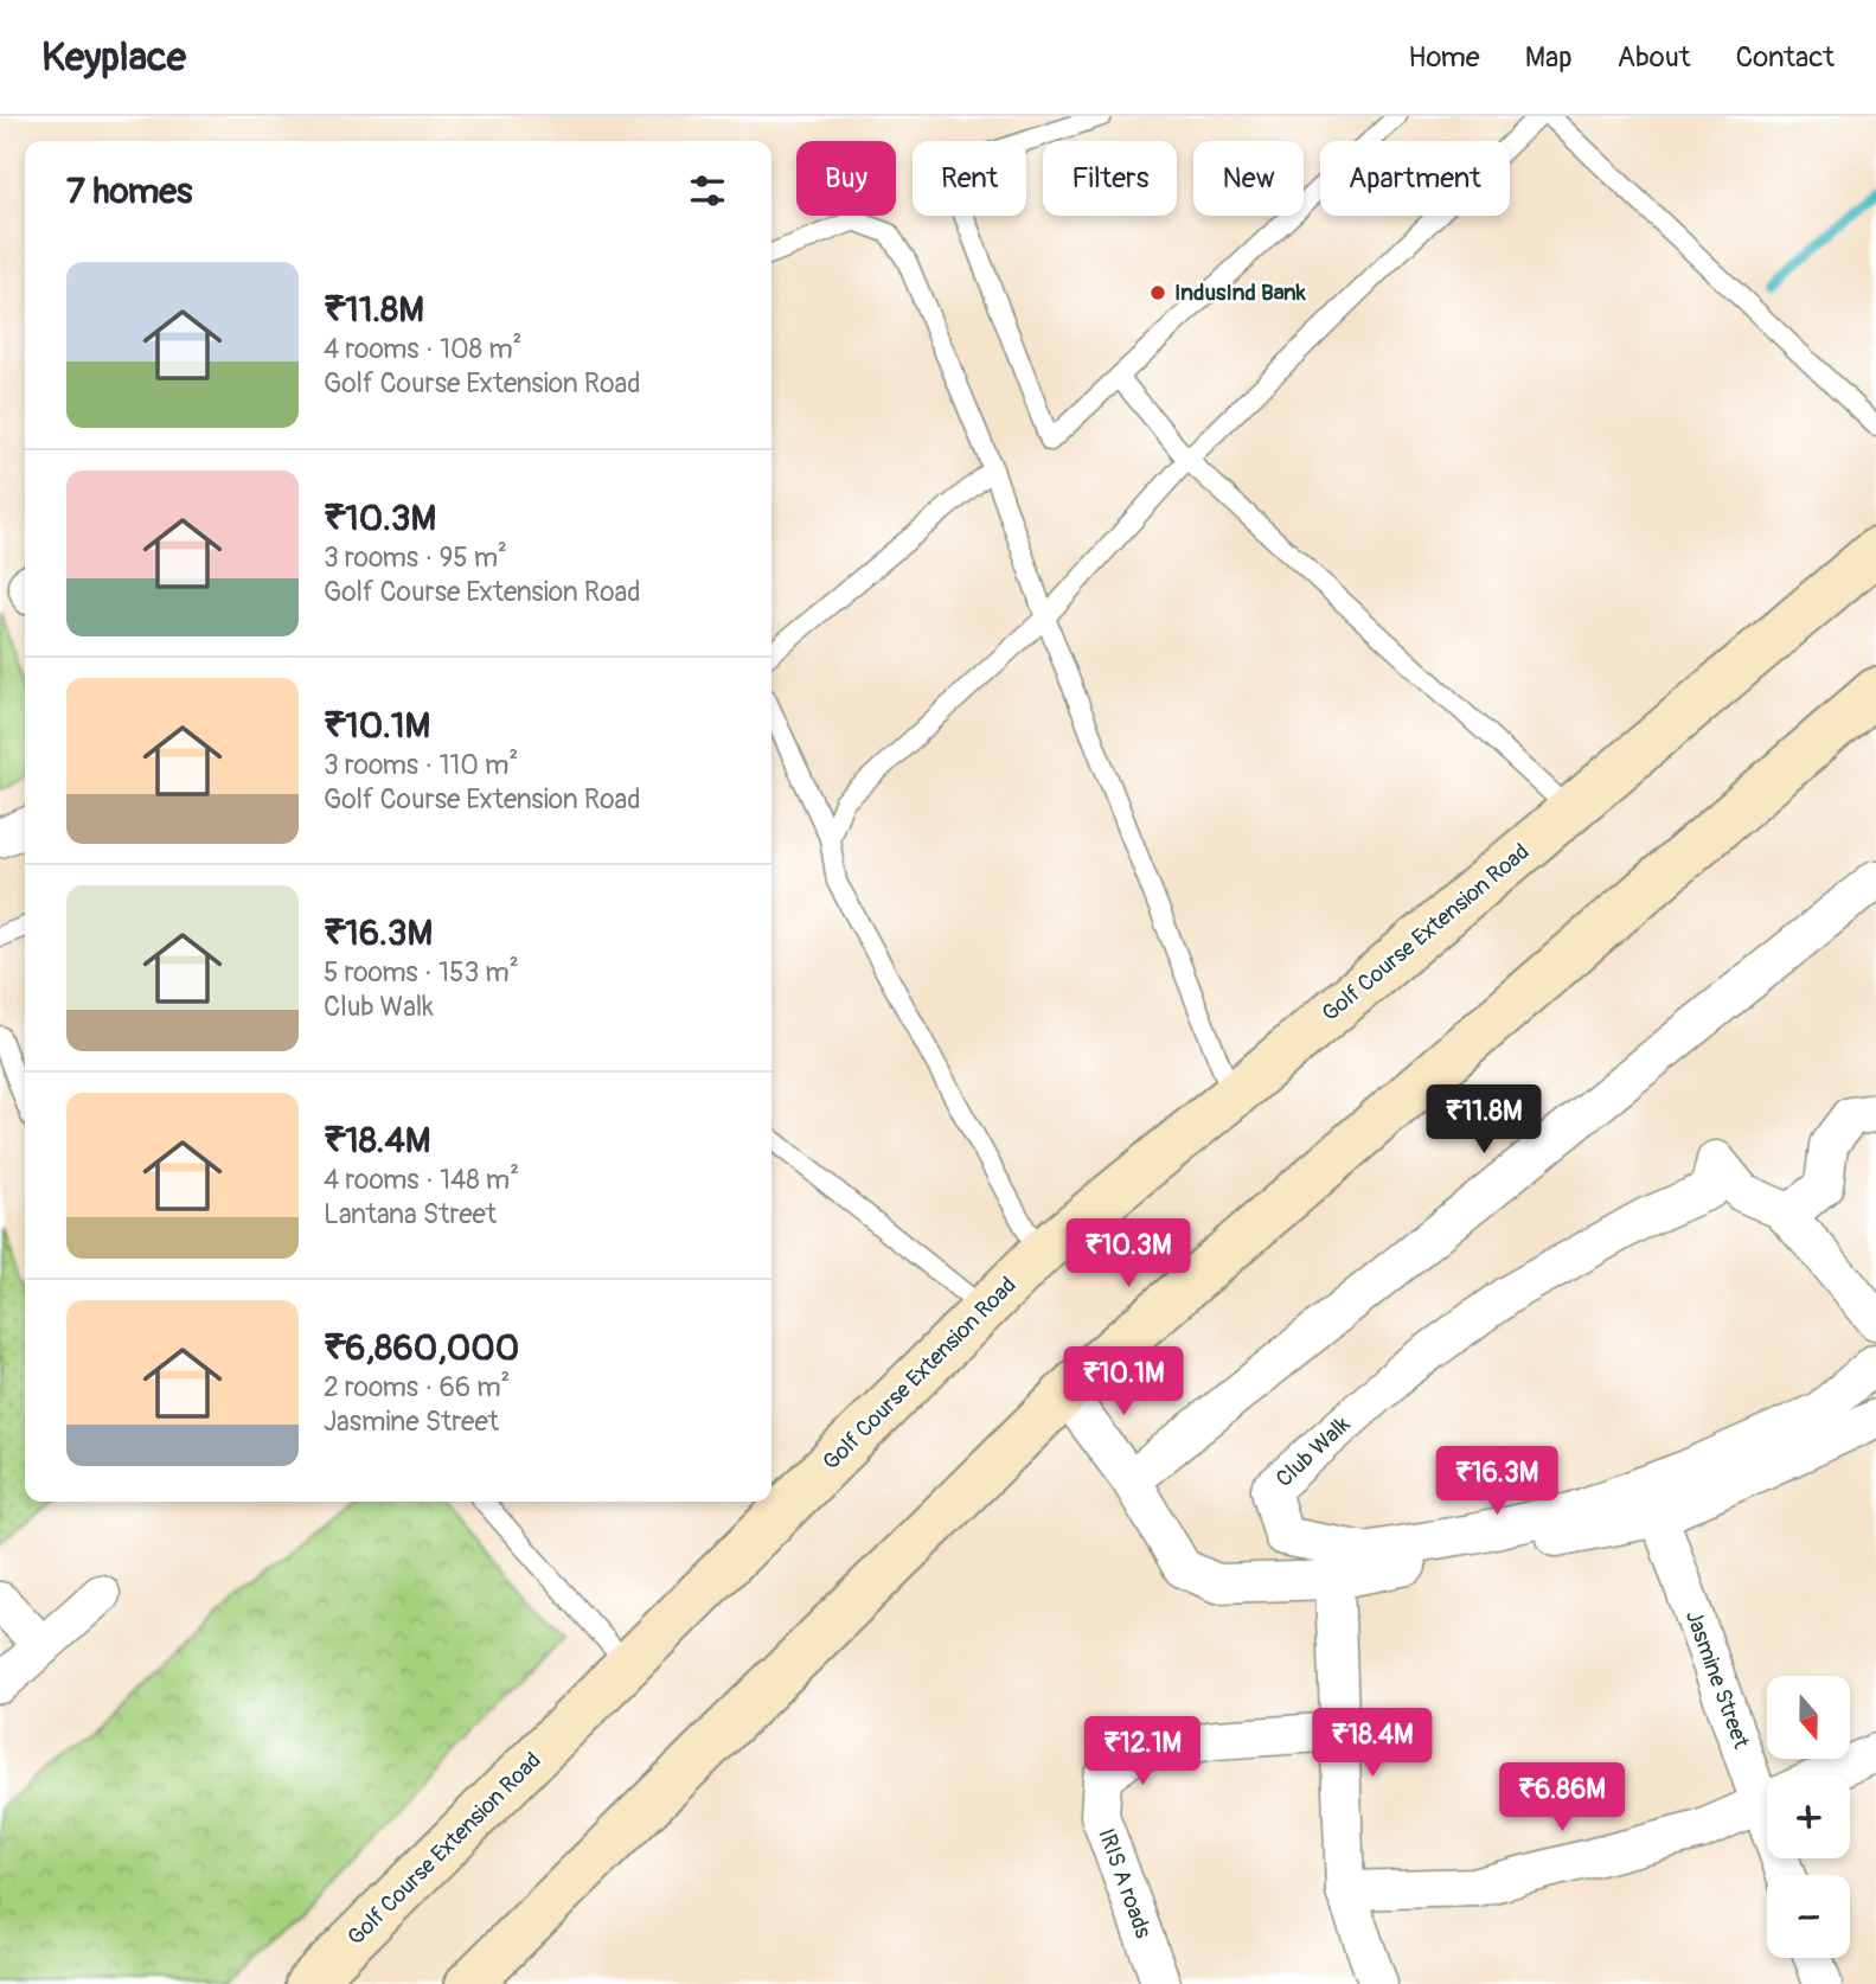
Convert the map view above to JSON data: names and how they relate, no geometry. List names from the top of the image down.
{
  "streets": {
    "main road": ["Golf Course Extension Road"],
    "street": ["Club Walk", "Jasmine Street", "IRIS A roads"]
  },
  "places": ["IndusInd Bank"],
  "north": "bottom",
  "page": {
    "header": "Keyplace",
    "nav": [
      "Home",
      "Map",
      "About",
      "Contact"
    ],
    "chip": [
      "Buy",
      "Rent",
      "Filters",
      "New",
      "Apartment"
    ],
    "heading": "7 homes",
    "list": [
      {
        "name": "₹11.8M",
        "note": "4 rooms · 108 m² · Golf Course Extension Road"
      },
      {
        "name": "₹10.3M",
        "note": "3 rooms · 95 m² · Golf Course Extension Road"
      },
      {
        "name": "₹10.1M",
        "note": "3 rooms · 110 m² · Golf Course Extension Road"
      },
      {
        "name": "₹16.3M",
        "note": "5 rooms · 153 m² · Club Walk"
      },
      {
        "name": "₹18.4M",
        "note": "4 rooms · 148 m² · Lantana Street"
      },
      {
        "name": "₹6,860,000",
        "note": "2 rooms · 66 m² · Jasmine Street"
      }
    ],
    "price": [
      "₹11.8M",
      "₹10.3M",
      "₹10.1M",
      "₹16.3M",
      "₹18.4M",
      "₹12.1M",
      "₹6.86M"
    ],
    "map_buttons": ["+", "−"]
  }
}
